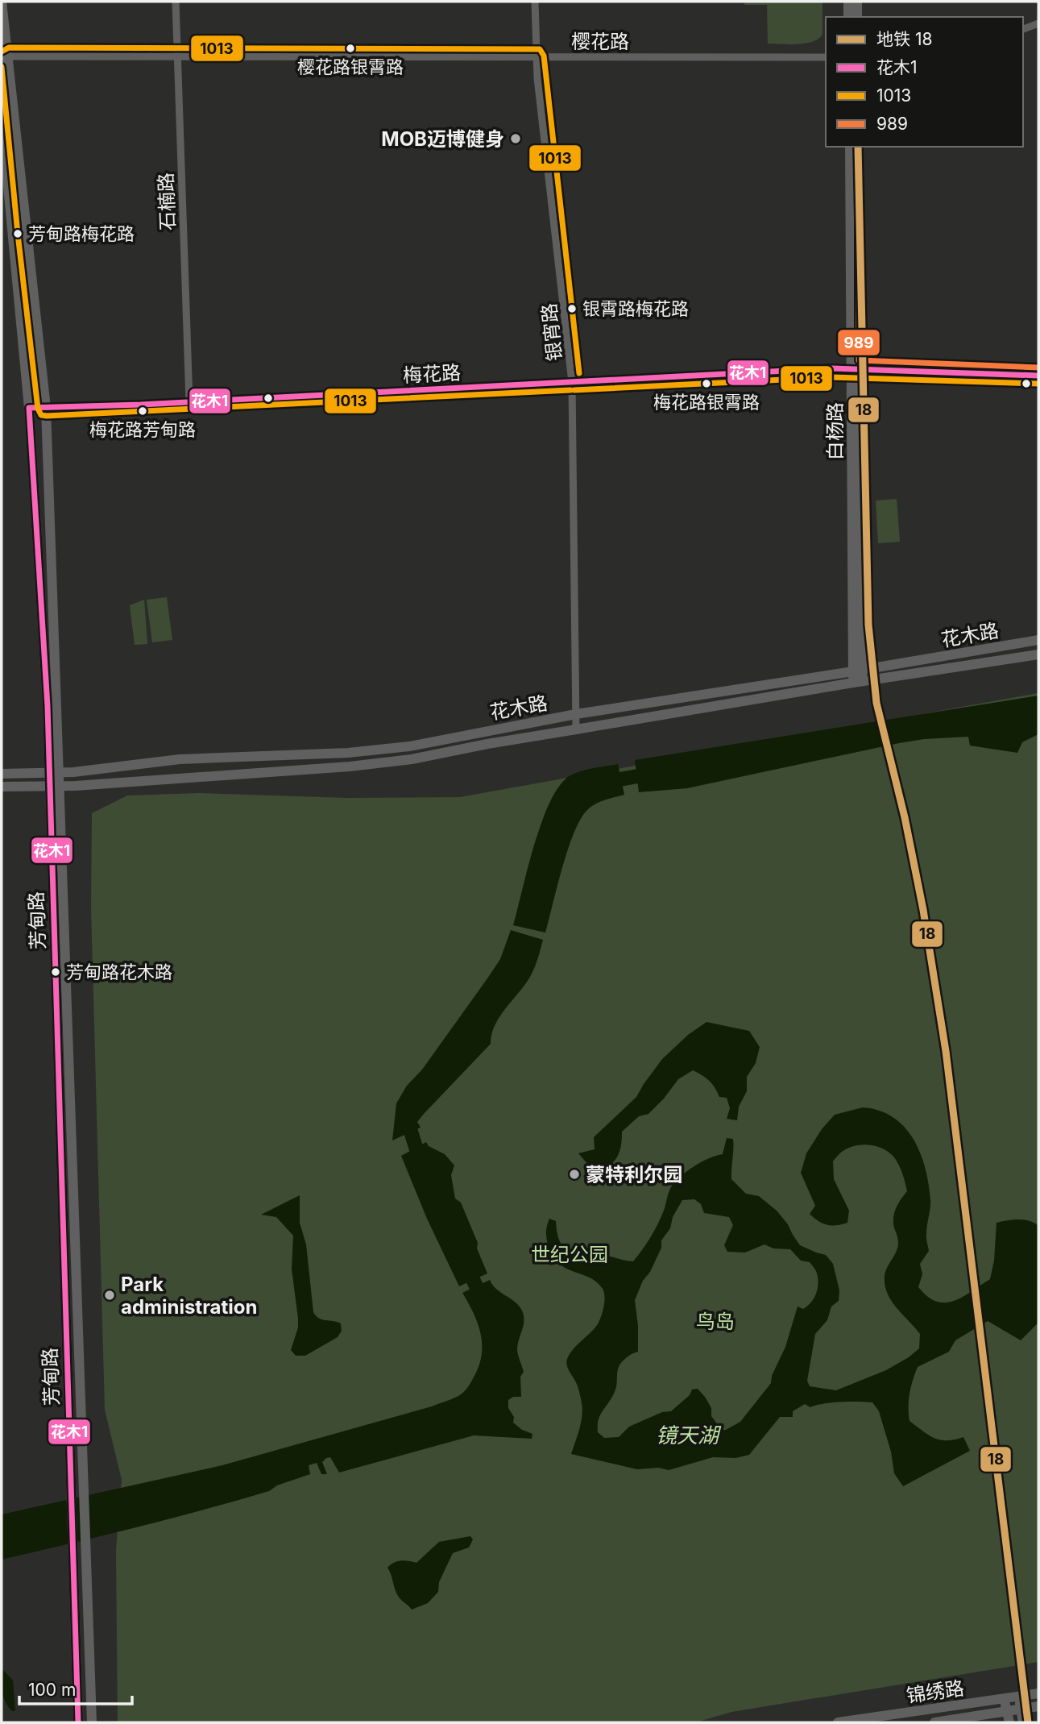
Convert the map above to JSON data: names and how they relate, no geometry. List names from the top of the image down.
{
  "streets": {
    "main road": [
      "白杨路",
      "花木路",
      "芳甸路",
      "锦绣路"
    ],
    "street": [
      "樱花路",
      "石楠路",
      "银宵路",
      "梅花路"
    ]
  },
  "crossings": [
    ["樱花路", "石楠路"],
    ["樱花路", "银宵路"],
    ["樱花路", "芳甸路"],
    ["石楠路", "梅花路"],
    ["银宵路", "梅花路"],
    ["银宵路", "花木路"],
    ["梅花路", "白杨路"],
    ["梅花路", "芳甸路"],
    ["白杨路", "花木路"],
    ["花木路", "芳甸路"]
  ],
  "water": ["镜天湖"],
  "parks": ["世纪公园", "鸟岛"],
  "places": [
    "樱花路银霄路",
    "MOB迈博健身",
    "芳甸路梅花路",
    "银霄路梅花路",
    "梅花路银霄路",
    "梅花路芳甸路",
    "芳甸路花木路",
    "蒙特利尔园",
    "Park administration"
  ],
  "lines": [
    "transit line 1013",
    "metro line 18",
    "transit line 989",
    "transit line 花木1"
  ],
  "legend": [
    "地铁 18",
    "花木1",
    "1013",
    "989"
  ],
  "scale_bar": "100 m"
}
